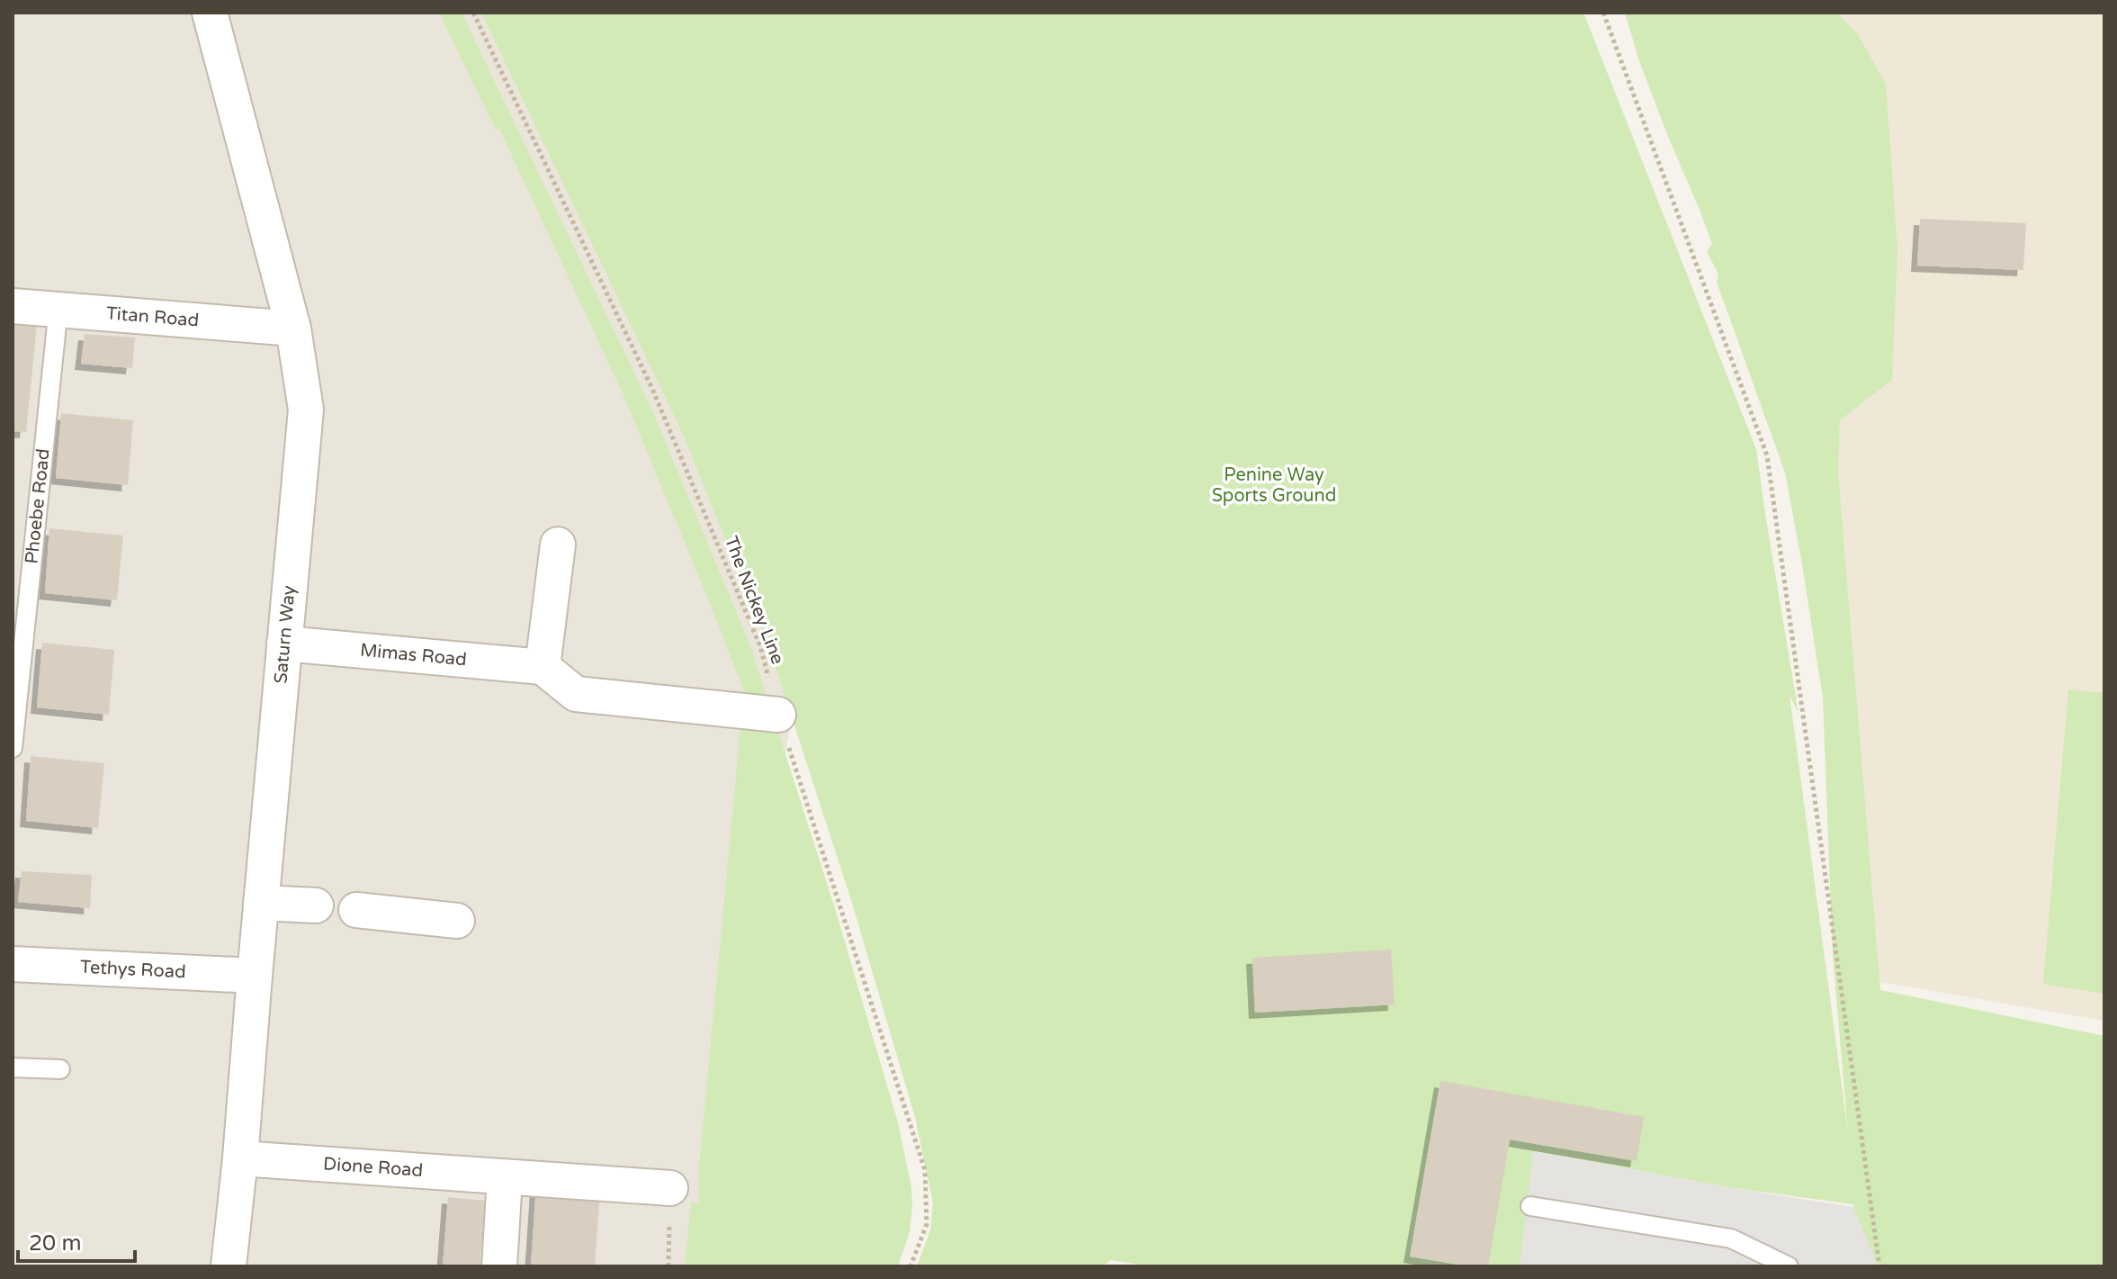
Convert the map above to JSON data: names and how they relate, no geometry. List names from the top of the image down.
{
  "streets": {
    "street": [
      "Titan Road",
      "Saturn Way",
      "Mimas Road",
      "Tethys Road",
      "Dione Road"
    ],
    "lane": ["Phoebe Road"],
    "path": ["The Nickey Line"]
  },
  "crossings": [
    ["Titan Road", "Phoebe Road"],
    ["Titan Road", "Saturn Way"],
    ["Saturn Way", "Mimas Road"],
    ["Saturn Way", "Tethys Road"],
    ["Saturn Way", "Dione Road"]
  ],
  "parks": ["Penine Way Sports Ground"],
  "scale_bar": "20 m"
}
